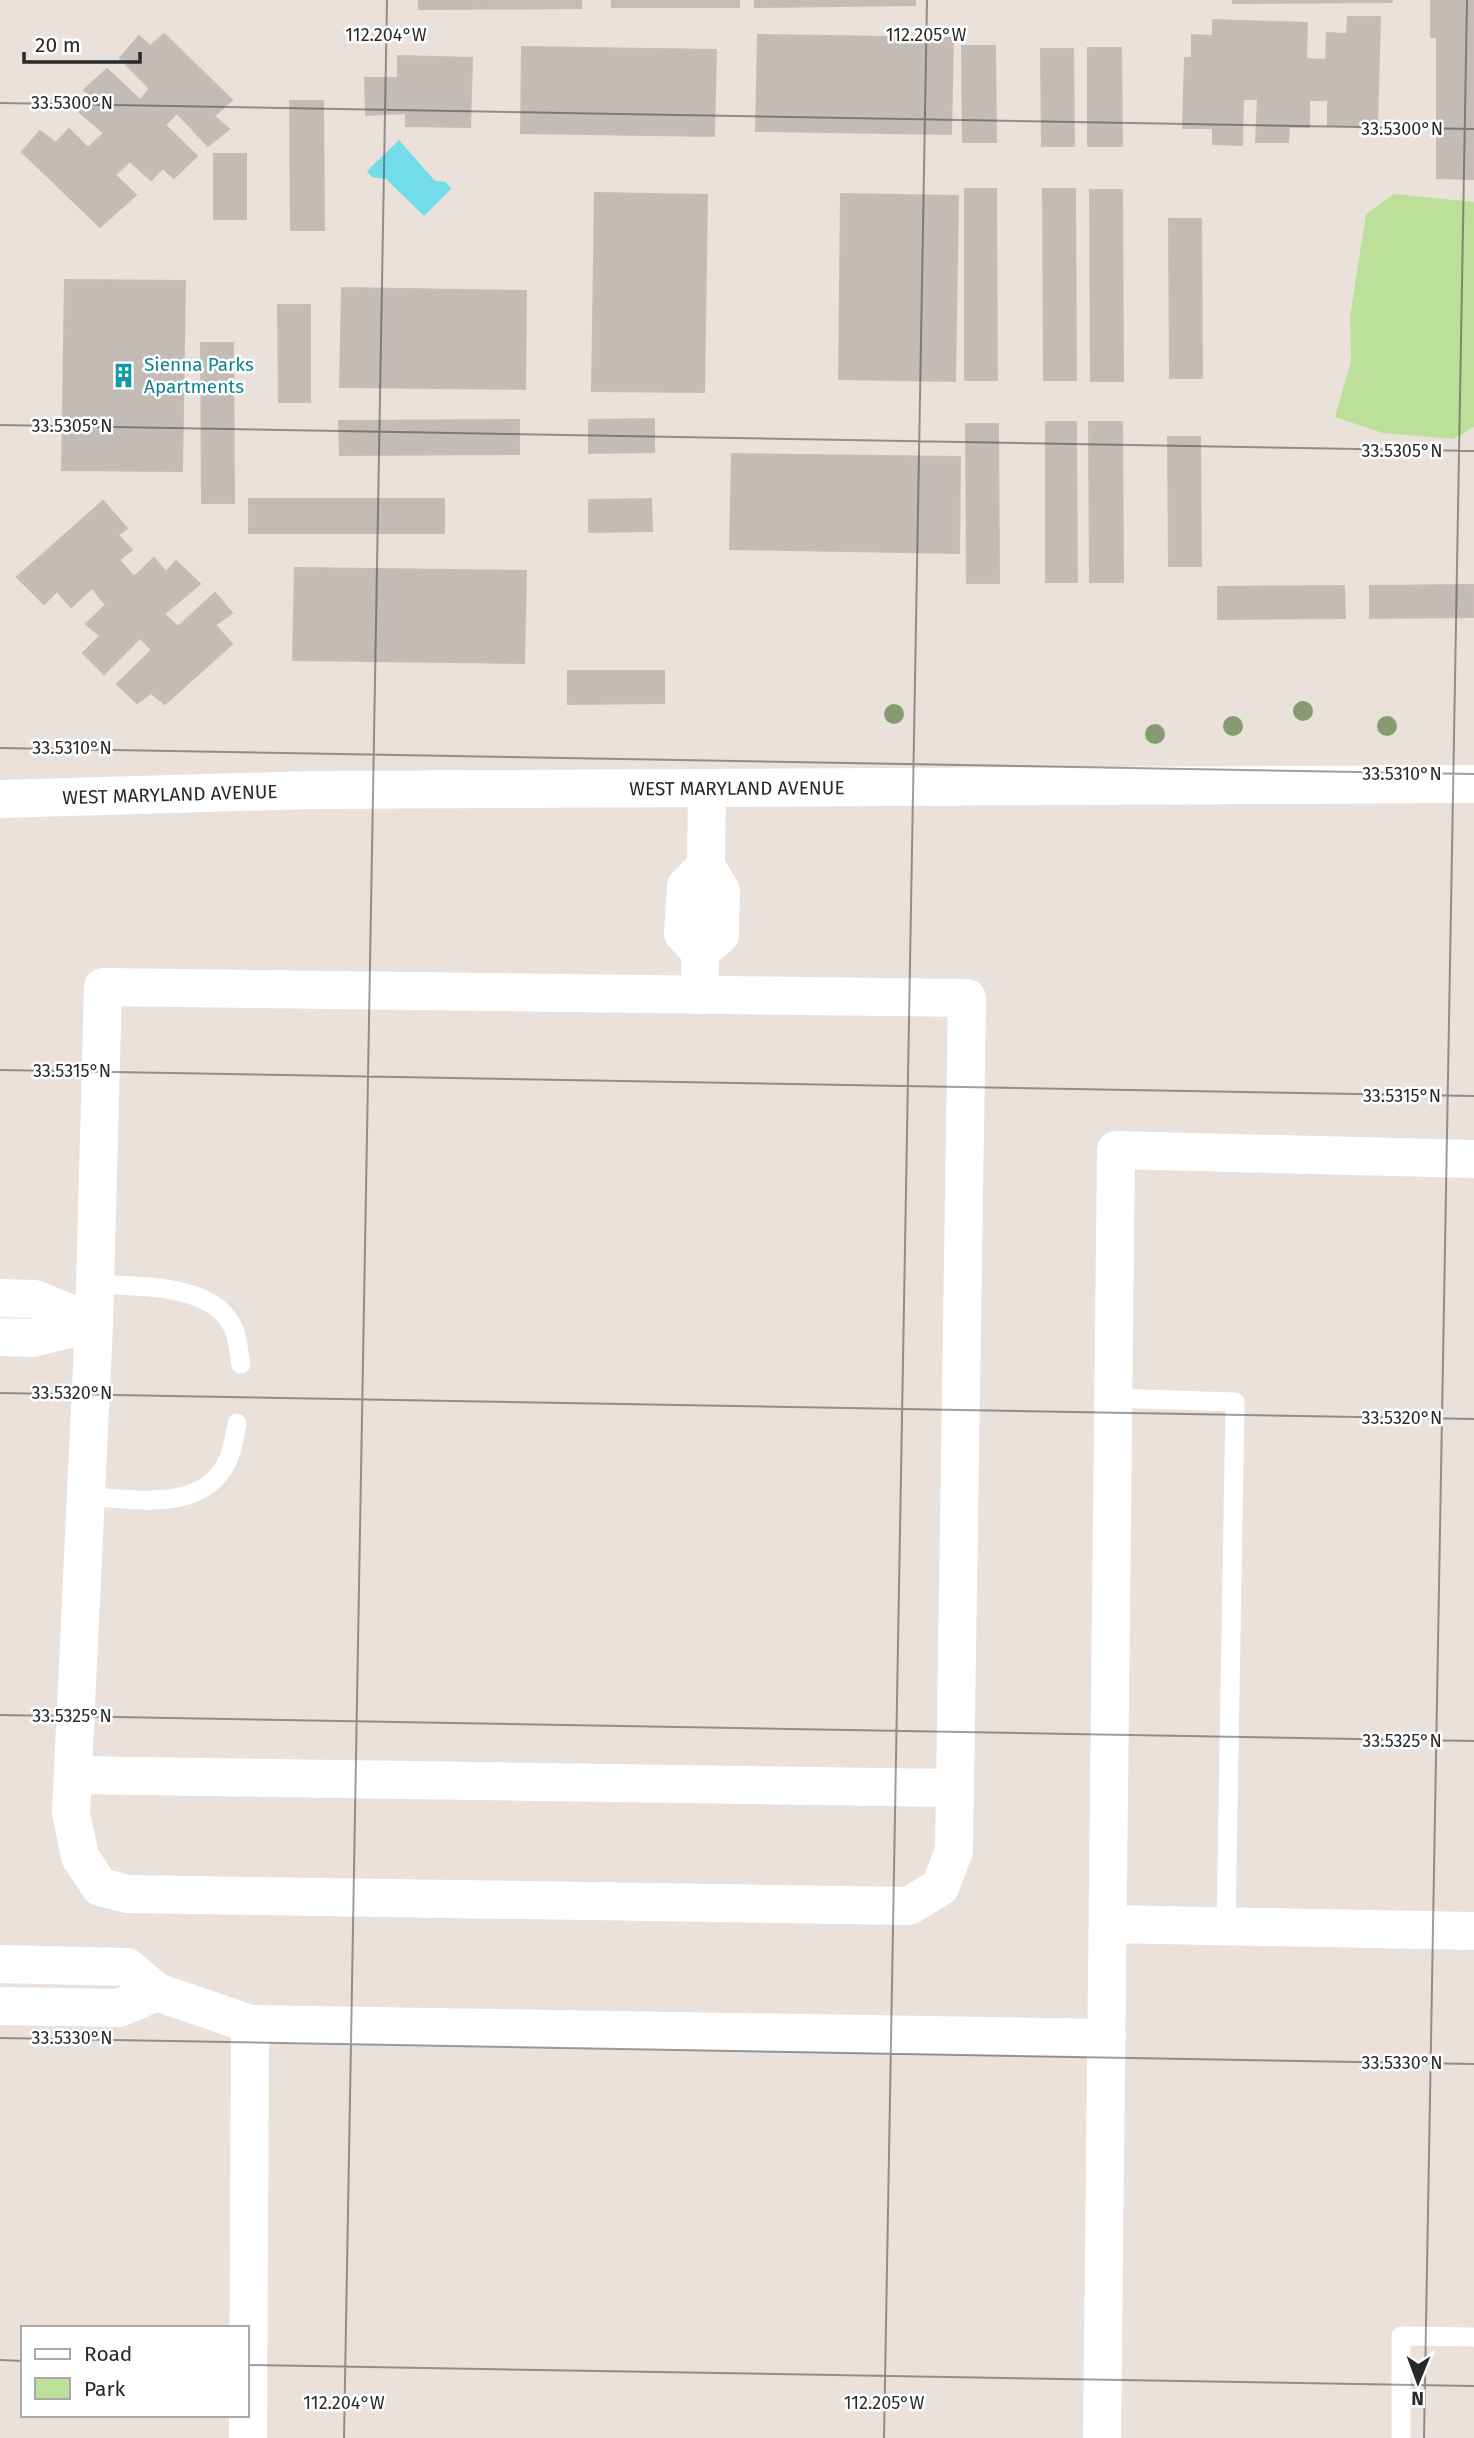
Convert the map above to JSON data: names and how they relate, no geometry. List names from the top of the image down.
{
  "streets": {
    "street": ["WEST MARYLAND AVENUE"]
  },
  "places": {
    "building": ["Sienna Parks Apartments"]
  },
  "legend": ["Road", "Park"],
  "scale_bar": "20 m",
  "north": "bottom",
  "coordinates": [
    "112.204°W",
    "112.205°W",
    "33.5300°N",
    "33.5305°N",
    "33.5310°N",
    "33.5315°N",
    "33.5320°N",
    "33.5325°N",
    "33.5330°N"
  ]
}
